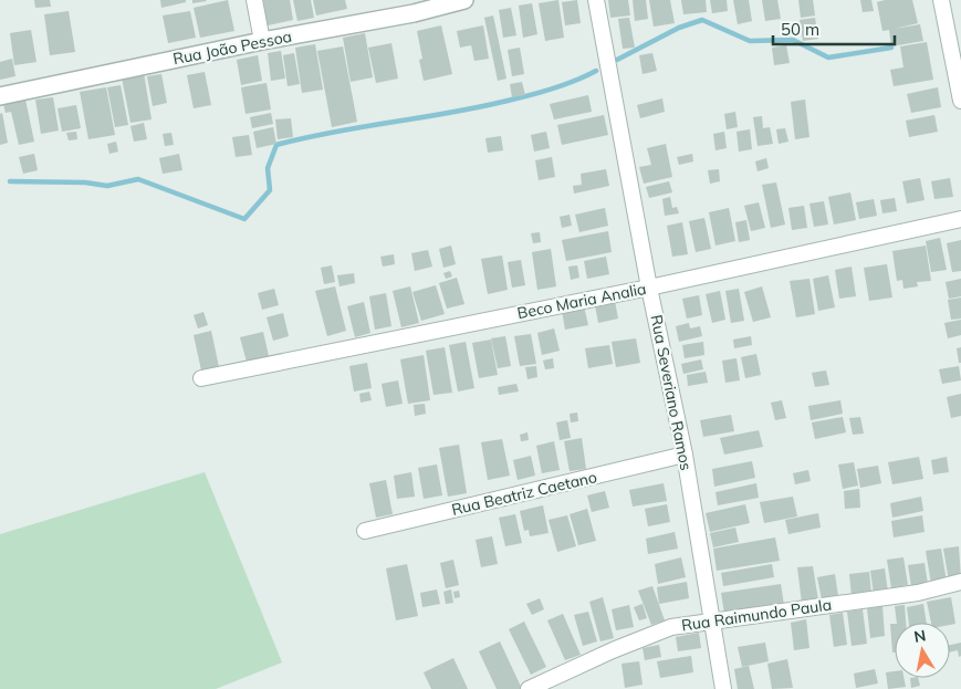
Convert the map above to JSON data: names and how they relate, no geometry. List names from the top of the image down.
{
  "streets": {
    "street": [
      "Rua João Pessoa",
      "Beco Maria Analia",
      "Rua Severiano Ramos",
      "Rua Beatriz Caetano",
      "Rua Raimundo Paula"
    ]
  },
  "crossings": [
    ["Beco Maria Analia", "Rua Severiano Ramos"],
    ["Rua Severiano Ramos", "Rua Beatriz Caetano"],
    ["Rua Severiano Ramos", "Rua Raimundo Paula"]
  ],
  "scale_bar": "50 m",
  "north": "top"
}
